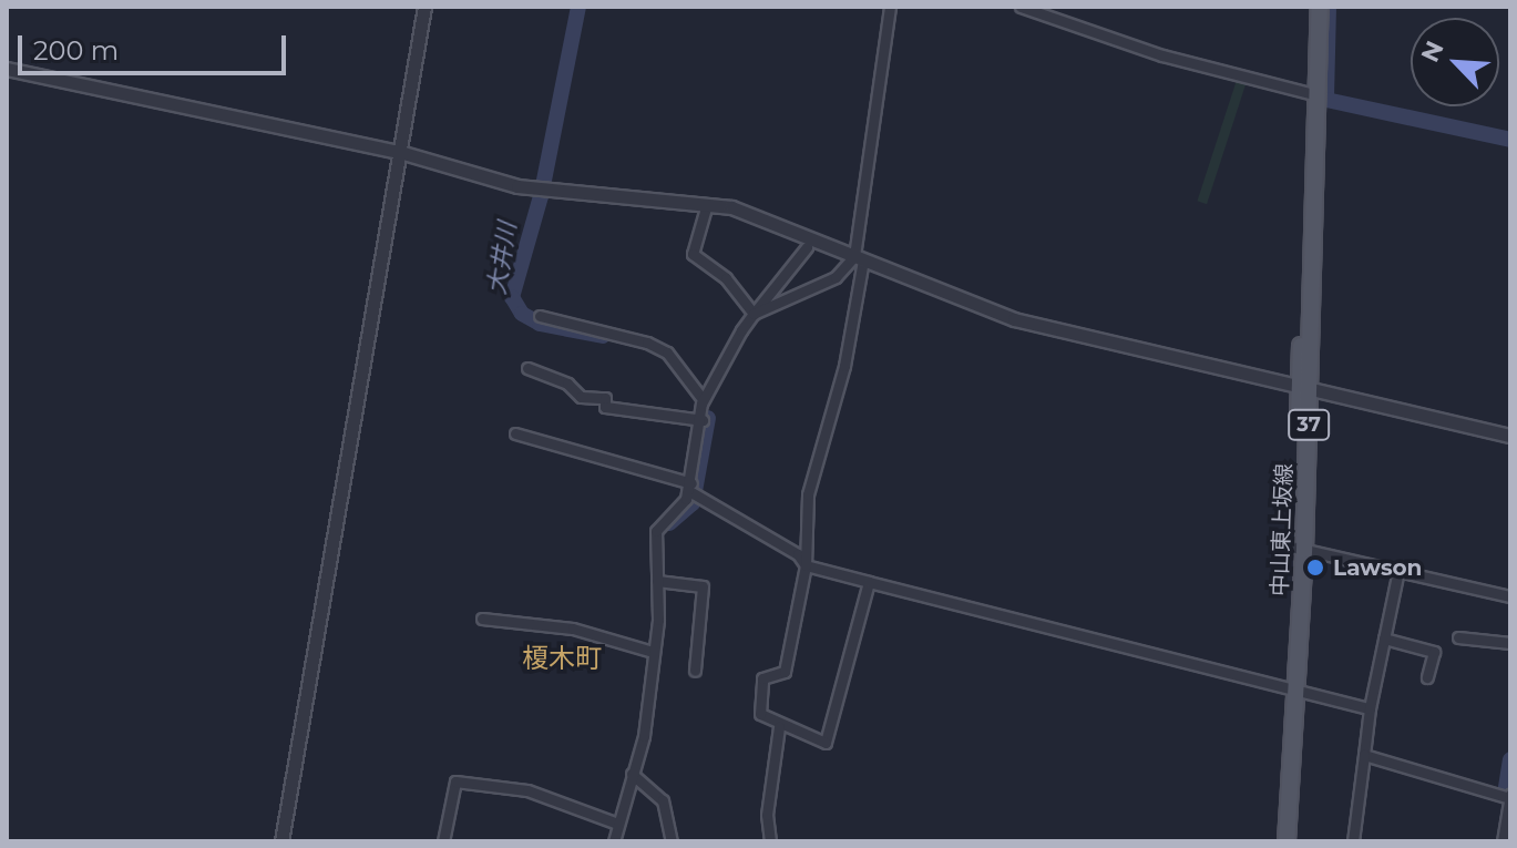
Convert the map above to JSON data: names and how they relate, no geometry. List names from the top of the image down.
{
  "streets": {
    "main road": ["37", "中山東上坂線"]
  },
  "districts": ["榎木町"],
  "water": ["大井川"],
  "places": ["Lawson"],
  "scale_bar": "200 m",
  "north": "top left"
}
